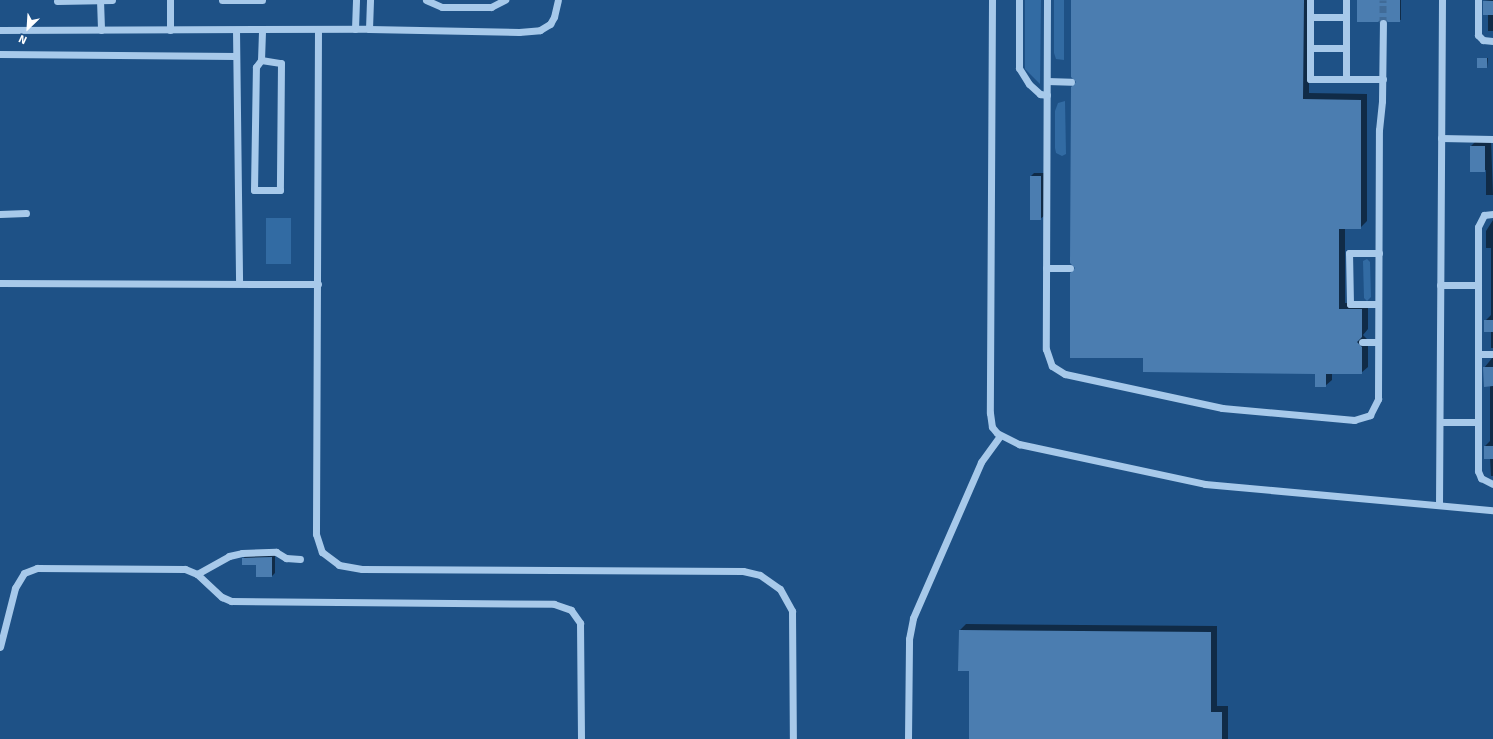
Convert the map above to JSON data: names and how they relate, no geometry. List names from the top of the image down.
{
  "north": "bottom left"
}
